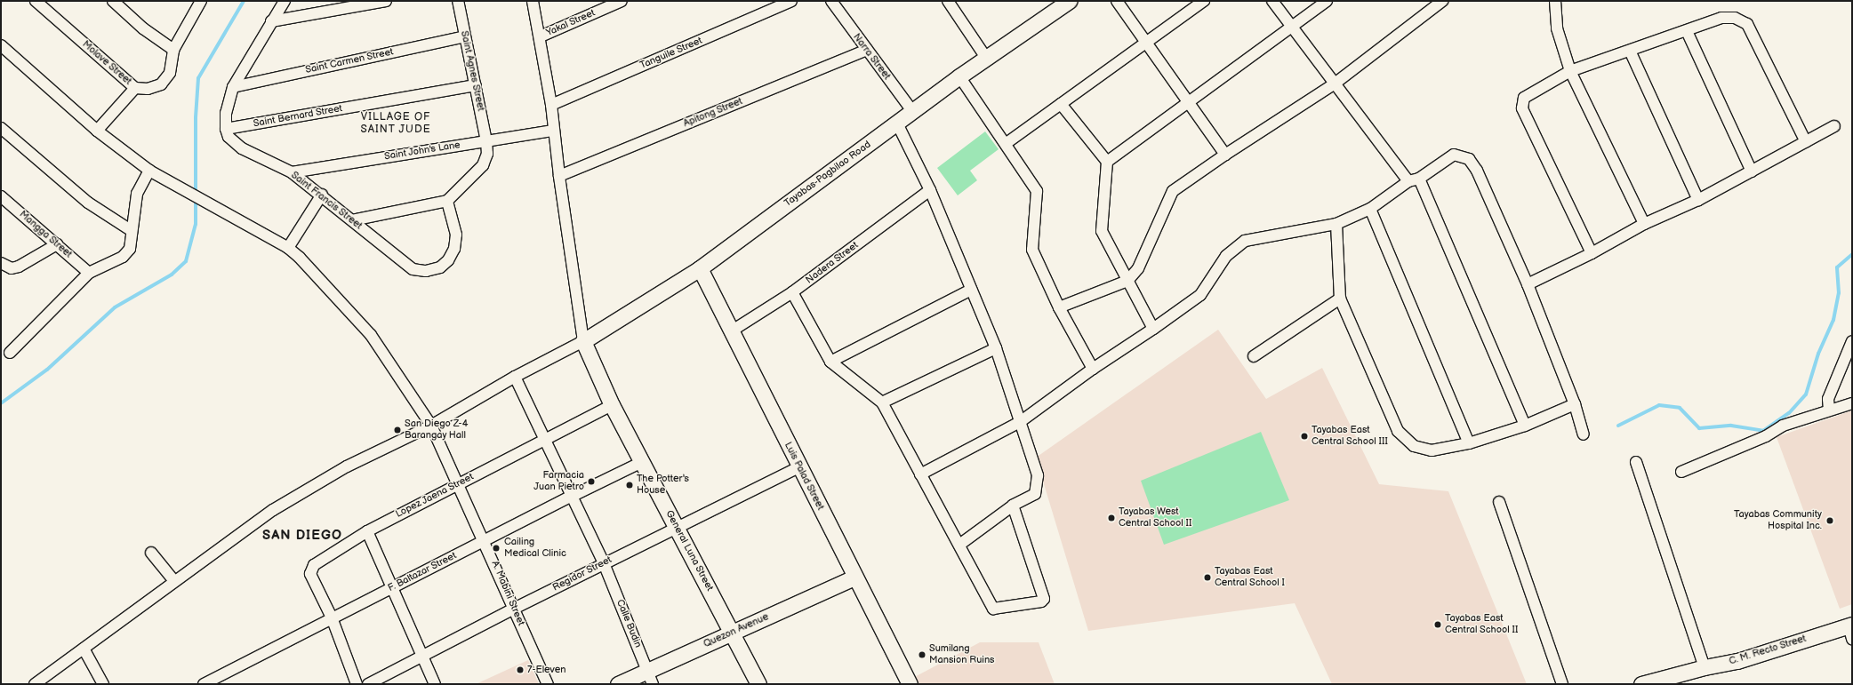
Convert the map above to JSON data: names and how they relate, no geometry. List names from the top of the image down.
{
  "streets": {
    "main road": [
      "Tayabas-Pagbilao Road",
      "Luis Palad Street",
      "General Luna Street",
      "Quezon Avenue",
      "C. M. Recto Street"
    ],
    "street": [
      "Yakal Street",
      "Tanguile Street",
      "Narra Street",
      "Saint Carmen Street",
      "Molave Street",
      "Saint Agnes Street",
      "Apitong Street",
      "Saint Bernard Street",
      "Saint John's Lane",
      "Saint Francis Street",
      "Mangga Street",
      "Nadera Street",
      "Lopez Jaena Street",
      "F. Baltazar Street",
      "Regidor Street",
      "A. Mabini Street",
      "Calle Budin"
    ]
  },
  "crossings": [
    ["Narra Street", "Apitong Street"],
    ["Narra Street", "Tayabas-Pagbilao Road"],
    ["Saint Carmen Street", "Saint Agnes Street"],
    ["Saint Agnes Street", "Saint Bernard Street"],
    ["Saint Agnes Street", "Saint John's Lane"],
    ["Saint Agnes Street", "Saint Francis Street"],
    ["Saint Bernard Street", "Saint Francis Street"],
    ["Saint John's Lane", "Saint Francis Street"],
    ["Tayabas-Pagbilao Road", "Luis Palad Street"],
    ["Tayabas-Pagbilao Road", "General Luna Street"],
    ["Nadera Street", "Luis Palad Street"],
    ["Luis Palad Street", "Regidor Street"],
    ["Luis Palad Street", "Quezon Avenue"],
    ["Lopez Jaena Street", "General Luna Street"],
    ["Lopez Jaena Street", "F. Baltazar Street"],
    ["Lopez Jaena Street", "A. Mabini Street"],
    ["Lopez Jaena Street", "Calle Budin"],
    ["General Luna Street", "F. Baltazar Street"],
    ["General Luna Street", "Regidor Street"],
    ["General Luna Street", "Quezon Avenue"],
    ["F. Baltazar Street", "A. Mabini Street"],
    ["F. Baltazar Street", "Calle Budin"],
    ["Regidor Street", "A. Mabini Street"],
    ["Regidor Street", "Calle Budin"],
    ["Calle Budin", "Quezon Avenue"]
  ],
  "districts": ["VILLAGE OF SAINT JUDE", "SAN DIEGO"],
  "places": [
    "San Diego Z-4 Barangay Hall",
    "Tayabas East Central School III",
    "Farmacia Juan Pietro",
    "The Potter's House",
    "Tayabas West Central School II",
    "Tayabas Community Hospital Inc.",
    "Cailing Medical Clinic",
    "Tayabas East Central School I",
    "Tayabas East Central School II",
    "Sumilang Mansion Ruins",
    "7-Eleven"
  ]
}
